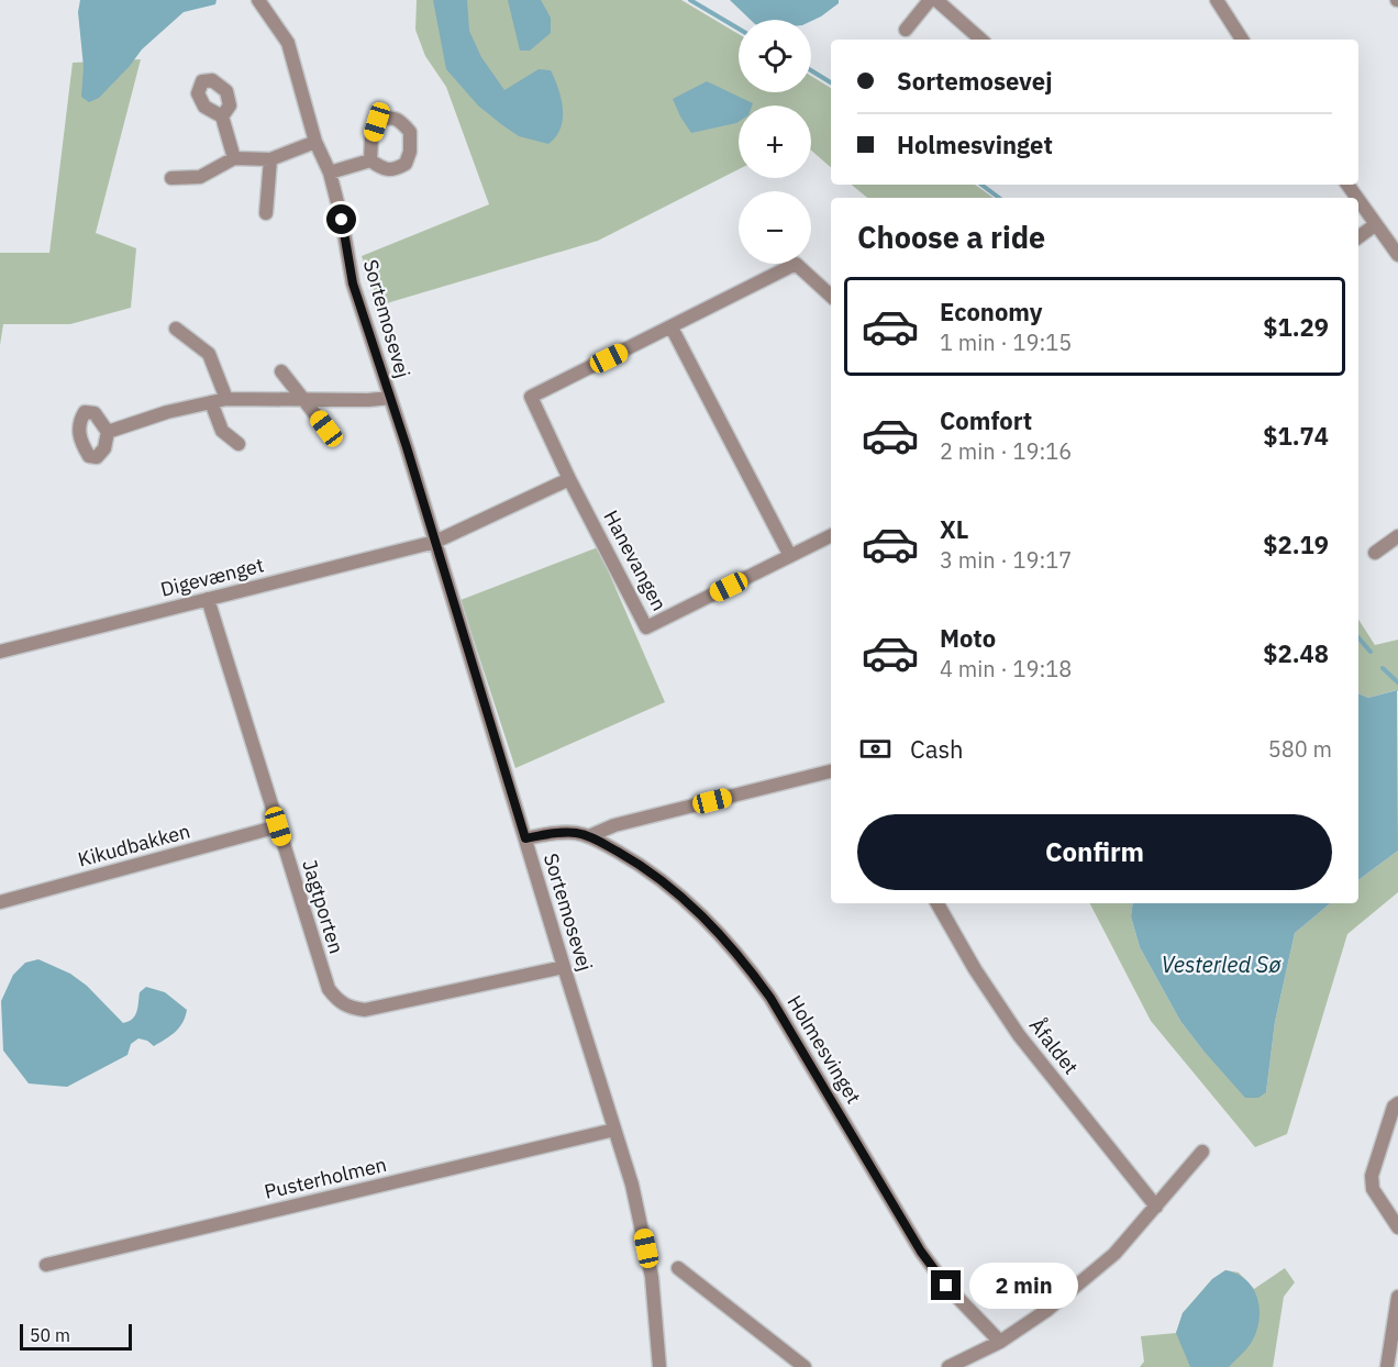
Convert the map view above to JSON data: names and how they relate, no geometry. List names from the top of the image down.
{
  "streets": {
    "street": [
      "Sortemosevej",
      "Hanevangen",
      "Digevænget",
      "Kikudbakken",
      "Jagtporten",
      "Åfaldet",
      "Holmesvinget",
      "Pusterholmen"
    ]
  },
  "crossings": [
    ["Sortemosevej", "Digevænget"],
    ["Sortemosevej", "Jagtporten"],
    ["Sortemosevej", "Holmesvinget"],
    ["Sortemosevej", "Pusterholmen"],
    ["Digevænget", "Jagtporten"],
    ["Kikudbakken", "Jagtporten"]
  ],
  "water": ["Vesterled Sø"],
  "scale_bar": "50 m",
  "page": {
    "map_buttons": ["+", "−"],
    "banner": ["Sortemosevej", "Holmesvinget"],
    "heading": "Choose a ride",
    "list": [
      {
        "name": "Economy",
        "note": "1 min · 19:15",
        "value": "$1.29"
      },
      {
        "name": "Comfort",
        "note": "2 min · 19:16",
        "value": "$1.74"
      },
      {
        "name": "XL",
        "note": "3 min · 19:17",
        "value": "$2.19"
      },
      {
        "name": "Moto",
        "note": "4 min · 19:18",
        "value": "$2.48"
      }
    ],
    "pay": ["Cash", "580 m"],
    "buttons": "Confirm",
    "bubble": "2 min",
    "scale": "50 m"
  }
}
